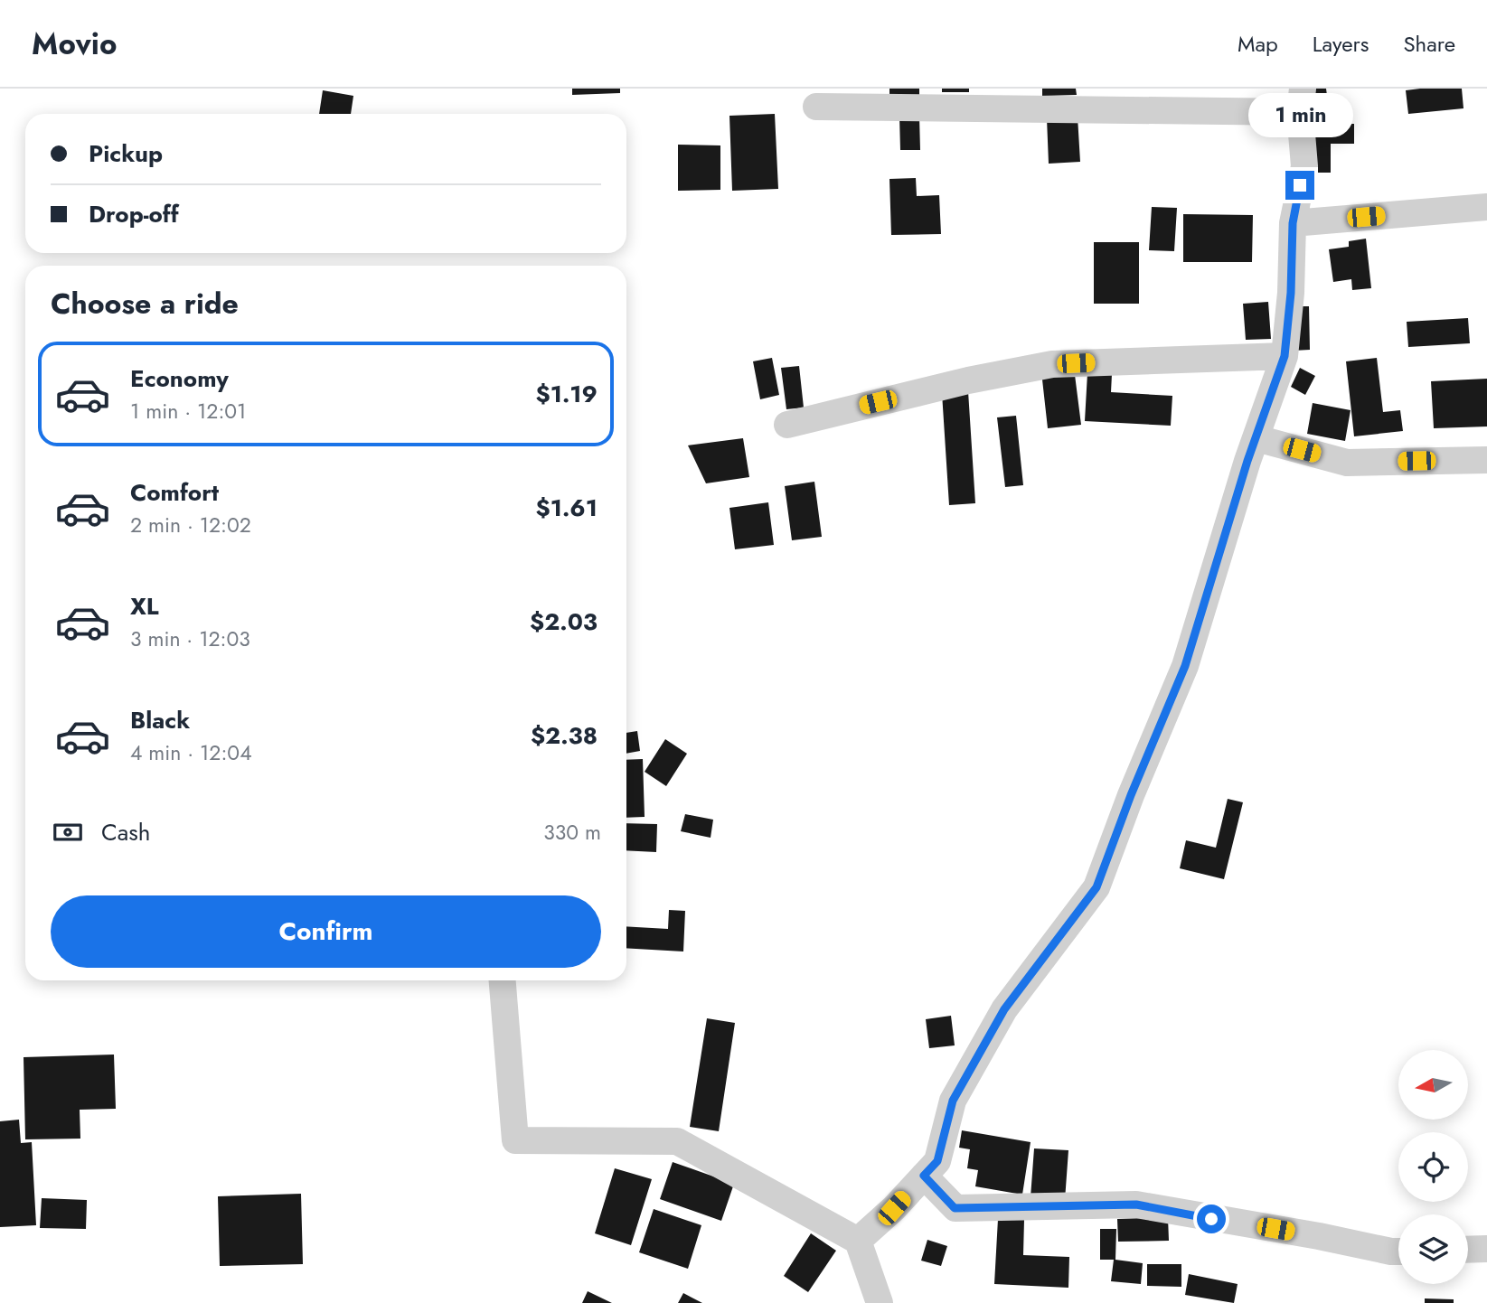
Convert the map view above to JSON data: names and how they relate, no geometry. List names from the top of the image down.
{
  "north": "left",
  "page": {
    "header": "Movio",
    "nav": ["Map", "Layers", "Share"],
    "bubble": "1 min",
    "banner": ["Pickup", "Drop-off"],
    "heading": "Choose a ride",
    "list": [
      {
        "name": "Economy",
        "note": "1 min · 12:01",
        "value": "$1.19"
      },
      {
        "name": "Comfort",
        "note": "2 min · 12:02",
        "value": "$1.61"
      },
      {
        "name": "XL",
        "note": "3 min · 12:03",
        "value": "$2.03"
      },
      {
        "name": "Black",
        "note": "4 min · 12:04",
        "value": "$2.38"
      }
    ],
    "pay": ["Cash", "330 m"],
    "buttons": "Confirm"
  }
}
